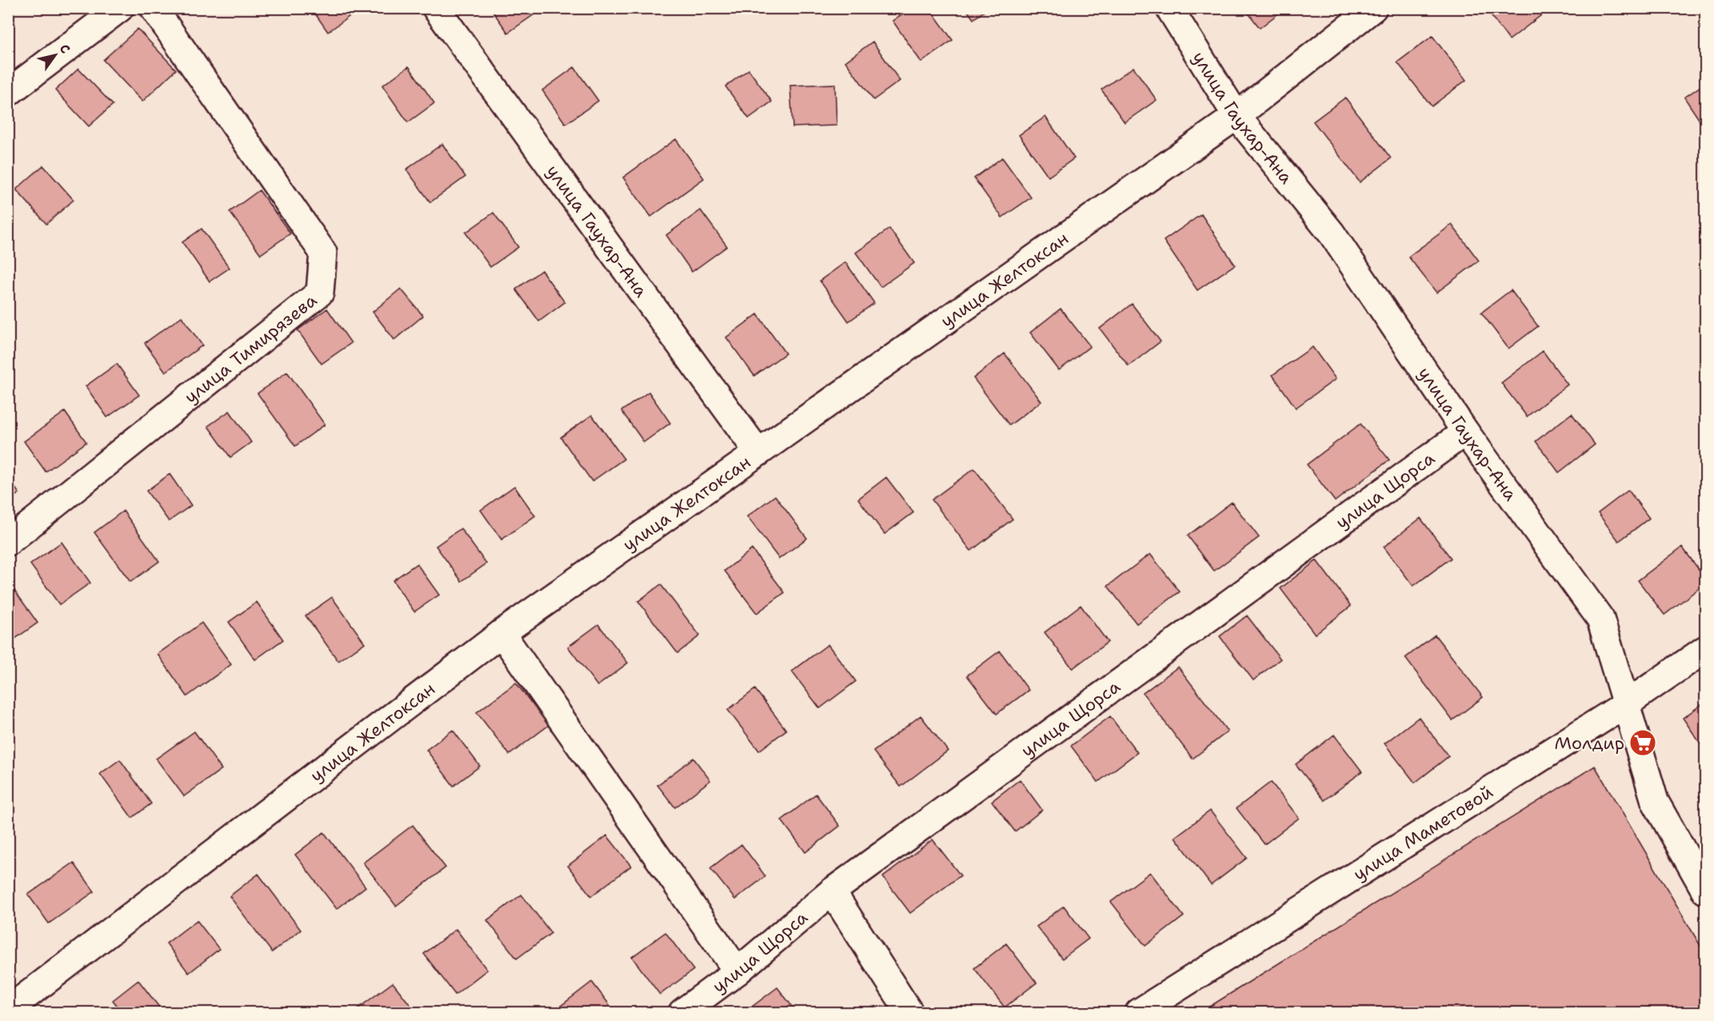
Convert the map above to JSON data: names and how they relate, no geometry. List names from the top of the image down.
{
  "streets": {
    "street": [
      "улица Гаухар-Ана",
      "улица Желтоксан",
      "улица Тимирязева",
      "улица Щорса",
      "улица Маметовой"
    ]
  },
  "crossings": [
    ["улица Гаухар-Ана", "улица Желтоксан"],
    ["улица Гаухар-Ана", "улица Щорса"],
    ["улица Гаухар-Ана", "улица Маметовой"]
  ],
  "places": {
    "supermarket": ["Молдир"]
  },
  "north": "top right"
}
